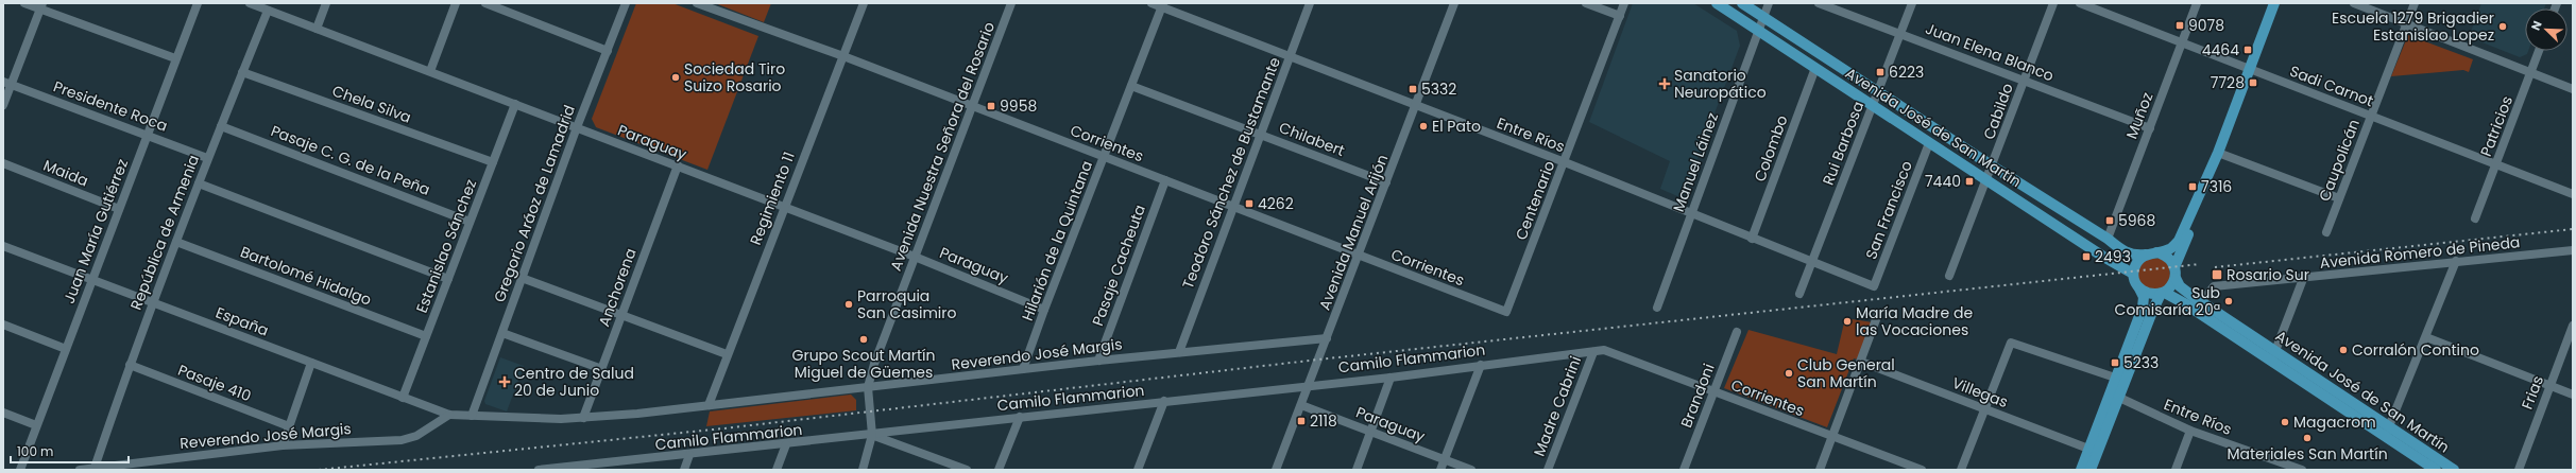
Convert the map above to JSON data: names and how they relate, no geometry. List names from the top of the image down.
{
  "streets": {
    "main road": ["Avenida José de San Martín"],
    "street": [
      "Juan Elena Blanco",
      "Sadi Carnot",
      "Chela Silva",
      "Presidente Roca",
      "Cabildo",
      "Muñoz",
      "Patricios",
      "Entre Ríos",
      "Chilabert",
      "Paraguay",
      "Corrientes",
      "Rui Barbosa",
      "Avenida Nuestra Señora del Rosario",
      "Colombo",
      "Pasaje C. G. de la Peña",
      "Caupolicán",
      "Manuel Láinez",
      "Maida",
      "Teodoro Sánchez de Bustamante",
      "Regimiento 11",
      "Centenario",
      "Gregorio Aráoz de Lamadrid",
      "San Francisco",
      "Juan María Gutiérrez",
      "República de Armenia",
      "Avenida Manuel Arijón",
      "Hilarión de la Quintana",
      "Estanislao Sánchez",
      "Avenida Romero de Pineda",
      "Pasaje Cacheuta",
      "Bartolomé Hidalgo",
      "Anchorena",
      "España",
      "Reverendo José Margis",
      "Camilo Flammarion",
      "Pasaje 410",
      "Villegas",
      "Frias",
      "Brandoni",
      "Madre Cabrini"
    ]
  },
  "crossings": [
    ["Juan Elena Blanco", "Cabildo"],
    ["Juan Elena Blanco", "Muñoz"],
    ["Juan Elena Blanco", "Rui Barbosa"],
    ["Sadi Carnot", "Muñoz"],
    ["Sadi Carnot", "Patricios"],
    ["Sadi Carnot", "Caupolicán"],
    ["Chela Silva", "República de Armenia"],
    ["Chela Silva", "Estanislao Sánchez"],
    ["Presidente Roca", "Juan María Gutiérrez"],
    ["Presidente Roca", "República de Armenia"],
    ["Cabildo", "Avenida José de San Martín"],
    ["Muñoz", "Avenida José de San Martín"],
    ["Avenida José de San Martín", "Rui Barbosa"],
    ["Avenida José de San Martín", "Colombo"],
    ["Avenida José de San Martín", "Manuel Láinez"],
    ["Avenida José de San Martín", "San Francisco"],
    ["Avenida José de San Martín", "Avenida Romero de Pineda"],
    ["Entre Ríos", "Rui Barbosa"],
    ["Entre Ríos", "Colombo"],
    ["Entre Ríos", "Manuel Láinez"],
    ["Entre Ríos", "Teodoro Sánchez de Bustamante"],
    ["Entre Ríos", "Centenario"],
    ["Entre Ríos", "San Francisco"],
    ["Entre Ríos", "Avenida Manuel Arijón"],
    ["Entre Ríos", "Hilarión de la Quintana"],
    ["Chilabert", "Teodoro Sánchez de Bustamante"],
    ["Chilabert", "Avenida Manuel Arijón"],
    ["Chilabert", "Hilarión de la Quintana"],
    ["Paraguay", "Avenida Nuestra Señora del Rosario"],
    ["Paraguay", "Regimiento 11"],
    ["Paraguay", "Gregorio Aráoz de Lamadrid"],
    ["Paraguay", "República de Armenia"],
    ["Paraguay", "Avenida Manuel Arijón"],
    ["Paraguay", "Hilarión de la Quintana"],
    ["Paraguay", "Estanislao Sánchez"],
    ["Paraguay", "Anchorena"],
    ["Corrientes", "Avenida Nuestra Señora del Rosario"],
    ["Corrientes", "Teodoro Sánchez de Bustamante"],
    ["Corrientes", "Regimiento 11"],
    ["Corrientes", "Centenario"],
    ["Corrientes", "Avenida Manuel Arijón"],
    ["Corrientes", "Hilarión de la Quintana"],
    ["Corrientes", "Pasaje Cacheuta"],
    ["Corrientes", "Camilo Flammarion"],
    ["Corrientes", "Brandoni"],
    ["Avenida Nuestra Señora del Rosario", "Reverendo José Margis"],
    ["Avenida Nuestra Señora del Rosario", "Camilo Flammarion"],
    ["Pasaje C. G. de la Peña", "República de Armenia"],
    ["Pasaje C. G. de la Peña", "Estanislao Sánchez"],
    ["Maida", "Juan María Gutiérrez"],
    ["Teodoro Sánchez de Bustamante", "Reverendo José Margis"],
    ["Regimiento 11", "Reverendo José Margis"],
    ["Gregorio Aráoz de Lamadrid", "España"],
    ["Gregorio Aráoz de Lamadrid", "Reverendo José Margis"],
    ["Juan María Gutiérrez", "España"],
    ["República de Armenia", "Bartolomé Hidalgo"],
    ["República de Armenia", "España"],
    ["República de Armenia", "Reverendo José Margis"],
    ["República de Armenia", "Pasaje 410"],
    ["Avenida Manuel Arijón", "Reverendo José Margis"],
    ["Avenida Manuel Arijón", "Camilo Flammarion"],
    ["Hilarión de la Quintana", "Reverendo José Margis"],
    ["Estanislao Sánchez", "Bartolomé Hidalgo"],
    ["Estanislao Sánchez", "España"],
    ["Pasaje Cacheuta", "Reverendo José Margis"],
    ["Anchorena", "Reverendo José Margis"],
    ["España", "Reverendo José Margis"],
    ["Camilo Flammarion", "Madre Cabrini"]
  ],
  "places": {
    "transit": [
      "9078",
      "4464",
      "6223",
      "7728",
      "5332",
      "9958",
      "7440",
      "7316",
      "4262",
      "5968",
      "2493",
      "Rosario Sur",
      "5233",
      "2118"
    ],
    "other": [
      "Escuela 1279 Brigadier Estanislao Lopez",
      "Sociedad Tiro Suizo Rosario",
      "El Pato",
      "Sub Comisaría 20ª",
      "Parroquia San Casimiro",
      "María Madre de las Vocaciones",
      "Grupo Scout Martín Miguel de Güemes",
      "Corralón Contino",
      "Club General San Martín",
      "Magacrom",
      "Materiales San Martín"
    ],
    "health": ["Sanatorio Neuropático", "Centro de Salud 20 de Junio"]
  },
  "scale_bar": "100 m",
  "north": "top left"
}
